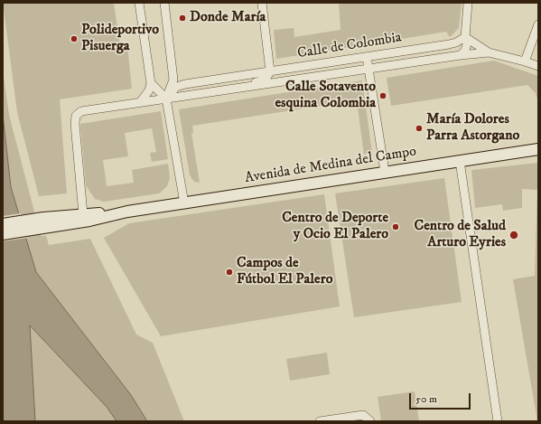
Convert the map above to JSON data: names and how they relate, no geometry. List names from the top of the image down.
{
  "streets": {
    "main road": ["Avenida de Medina del Campo"],
    "street": ["Calle de Colombia"]
  },
  "crossings": [
    ["Calle de Colombia", "Avenida de Medina del Campo"]
  ],
  "places": [
    "Donde María",
    "Polideportivo Pisuerga",
    "Calle Sotavento esquina Colombia",
    "María Dolores Parra Astorgano",
    "Centro de Deporte y Ocio El Palero",
    "Centro de Salud Arturo Eyries",
    "Campos de Fútbol El Palero"
  ],
  "scale_bar": "50 m"
}
